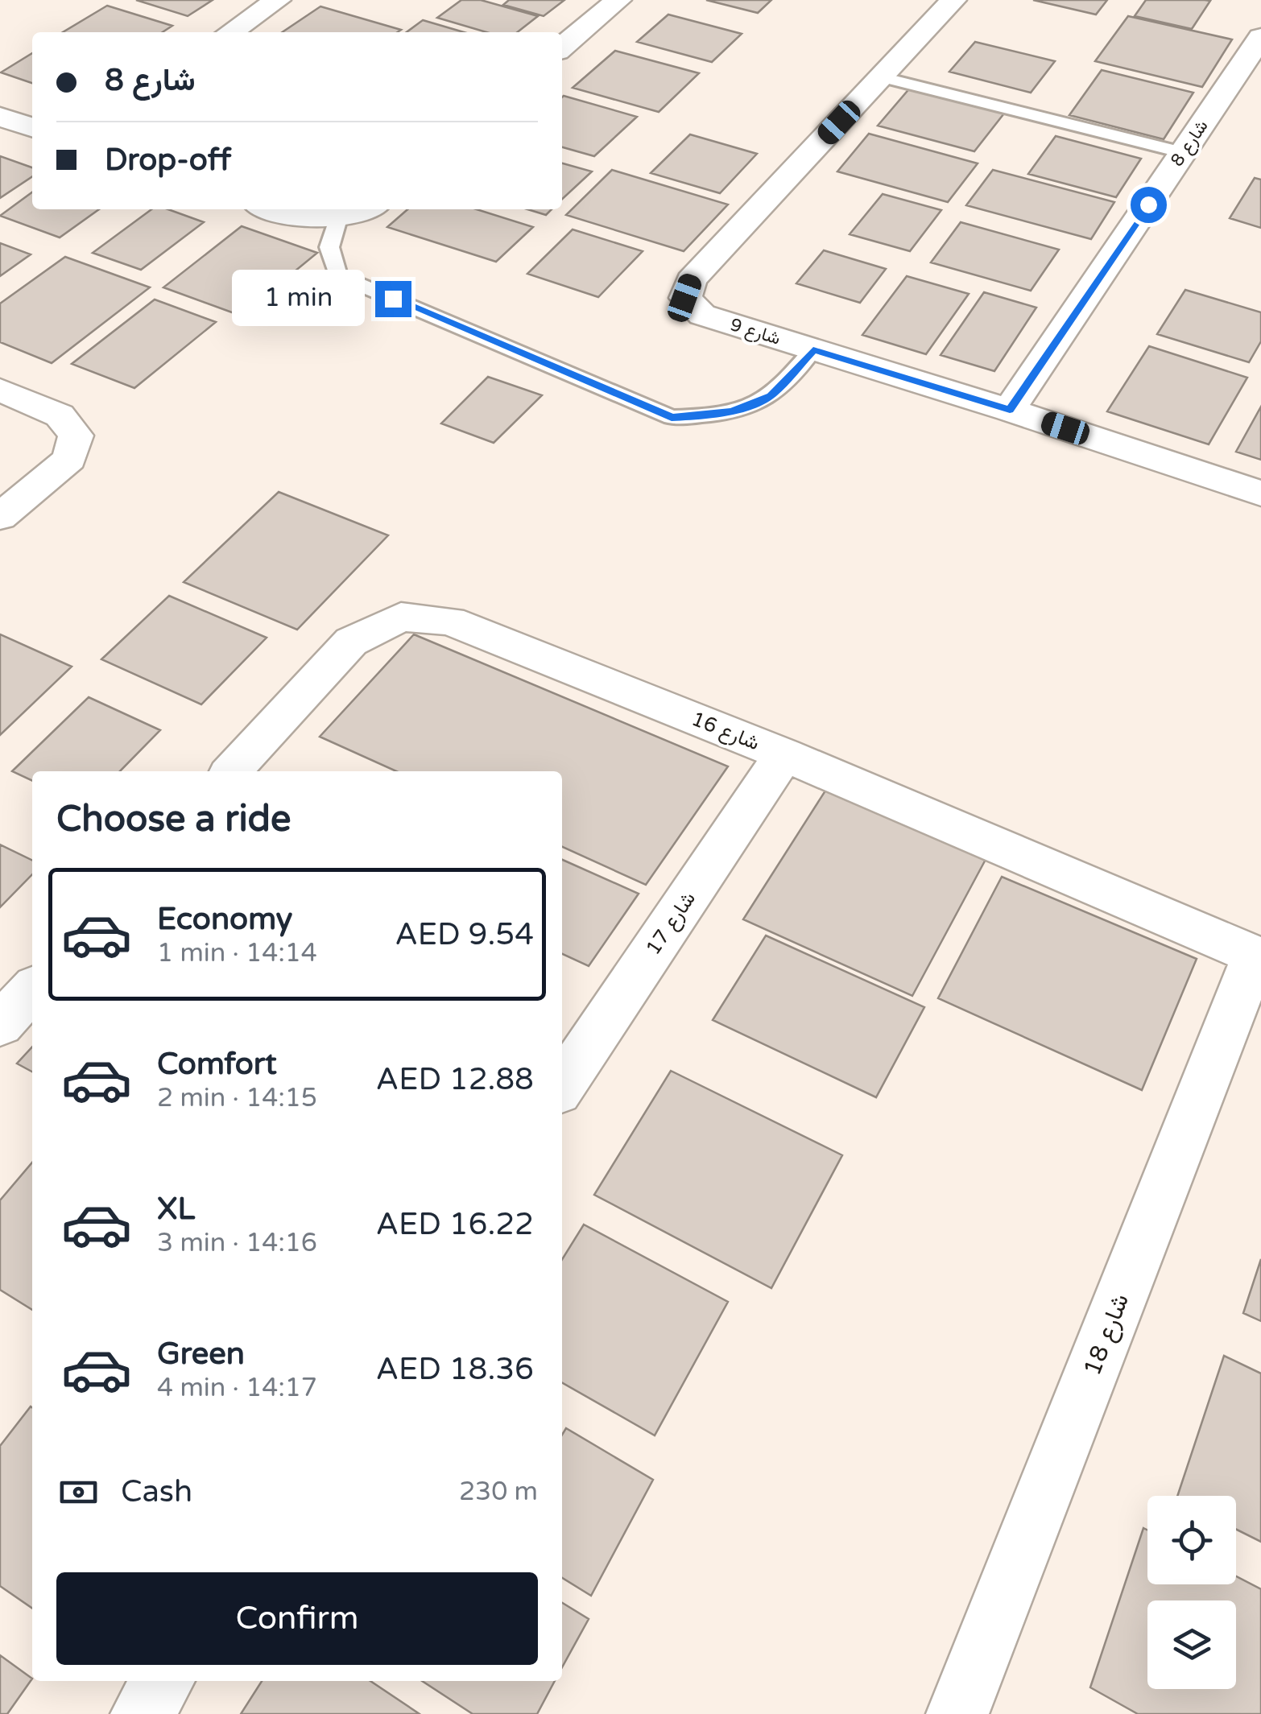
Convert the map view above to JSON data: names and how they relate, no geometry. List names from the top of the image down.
{
  "streets": {
    "street": [
      "شارع 8",
      "شارع 9",
      "شارع 16",
      "شارع 17",
      "شارع 18"
    ]
  },
  "crossings": [
    ["شارع 8", "شارع 9"],
    ["شارع 16", "شارع 17"],
    ["شارع 16", "شارع 18"]
  ],
  "page": {
    "banner": ["شارع 8", "Drop-off"],
    "bubble": "1 min",
    "heading": "Choose a ride",
    "list": [
      {
        "name": "Economy",
        "note": "1 min · 14:14",
        "value": "AED 9.54"
      },
      {
        "name": "Comfort",
        "note": "2 min · 14:15",
        "value": "AED 12.88"
      },
      {
        "name": "XL",
        "note": "3 min · 14:16",
        "value": "AED 16.22"
      },
      {
        "name": "Green",
        "note": "4 min · 14:17",
        "value": "AED 18.36"
      }
    ],
    "pay": ["Cash", "230 m"],
    "buttons": "Confirm"
  }
}
